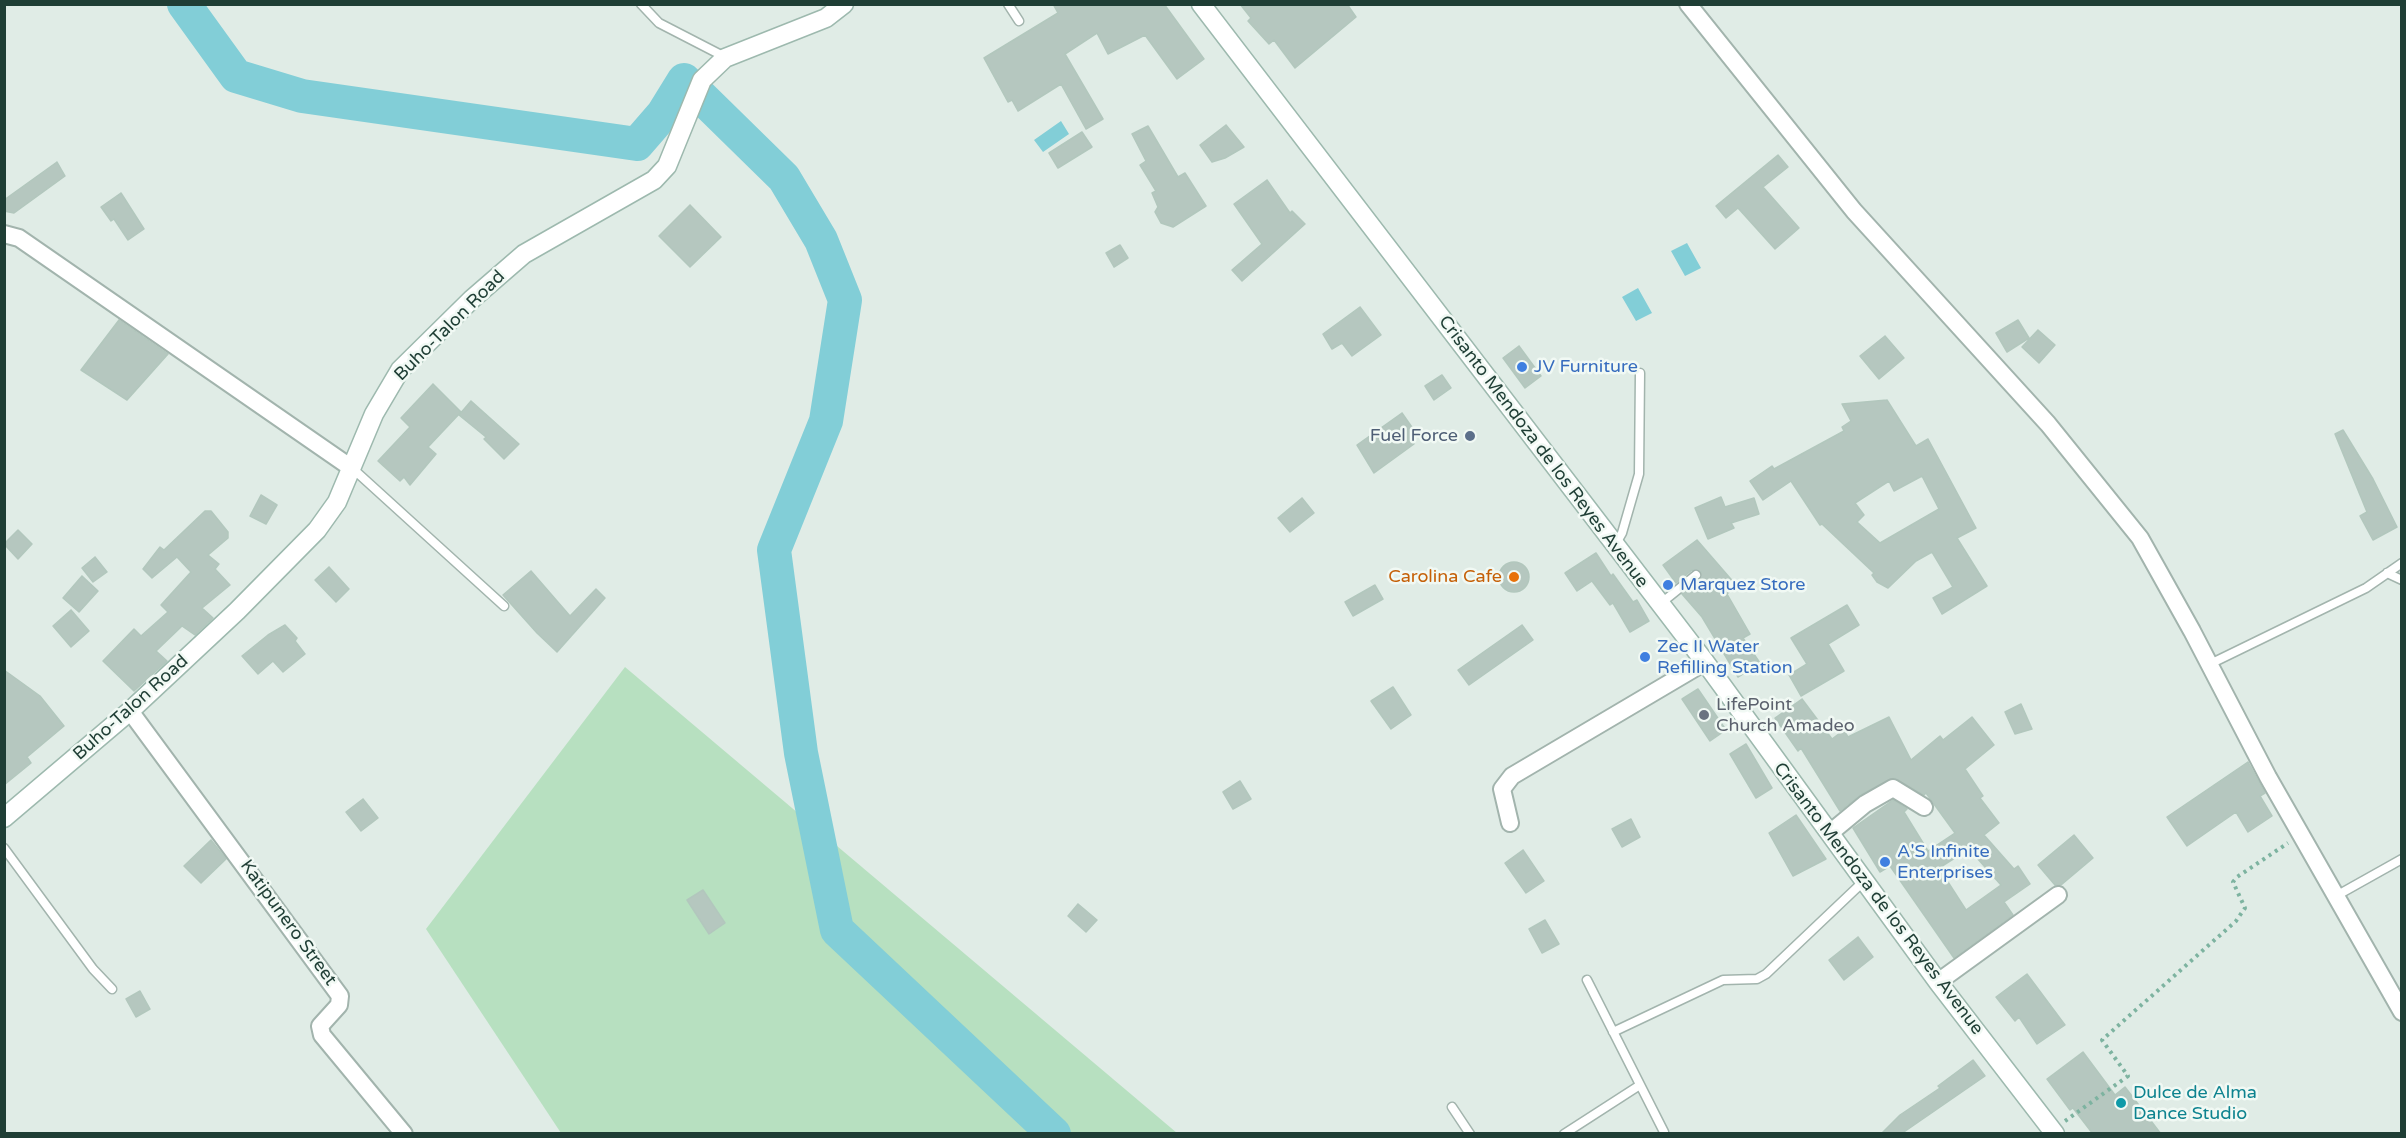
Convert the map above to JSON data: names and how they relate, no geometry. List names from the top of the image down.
{
  "streets": {
    "main road": ["Buho-Talon Road", "Crisanto Mendoza de los Reyes Avenue"],
    "street": ["Katipunero Street"]
  },
  "crossings": [
    ["Buho-Talon Road", "Katipunero Street"]
  ],
  "places": [
    "JV Furniture",
    "Fuel Force",
    "Carolina Cafe",
    "Marquez Store",
    "Zec II Water Refilling Station",
    "LifePoint Church Amadeo",
    "A'S Infinite Enterprises",
    "Dulce de Alma Dance Studio"
  ]
}
